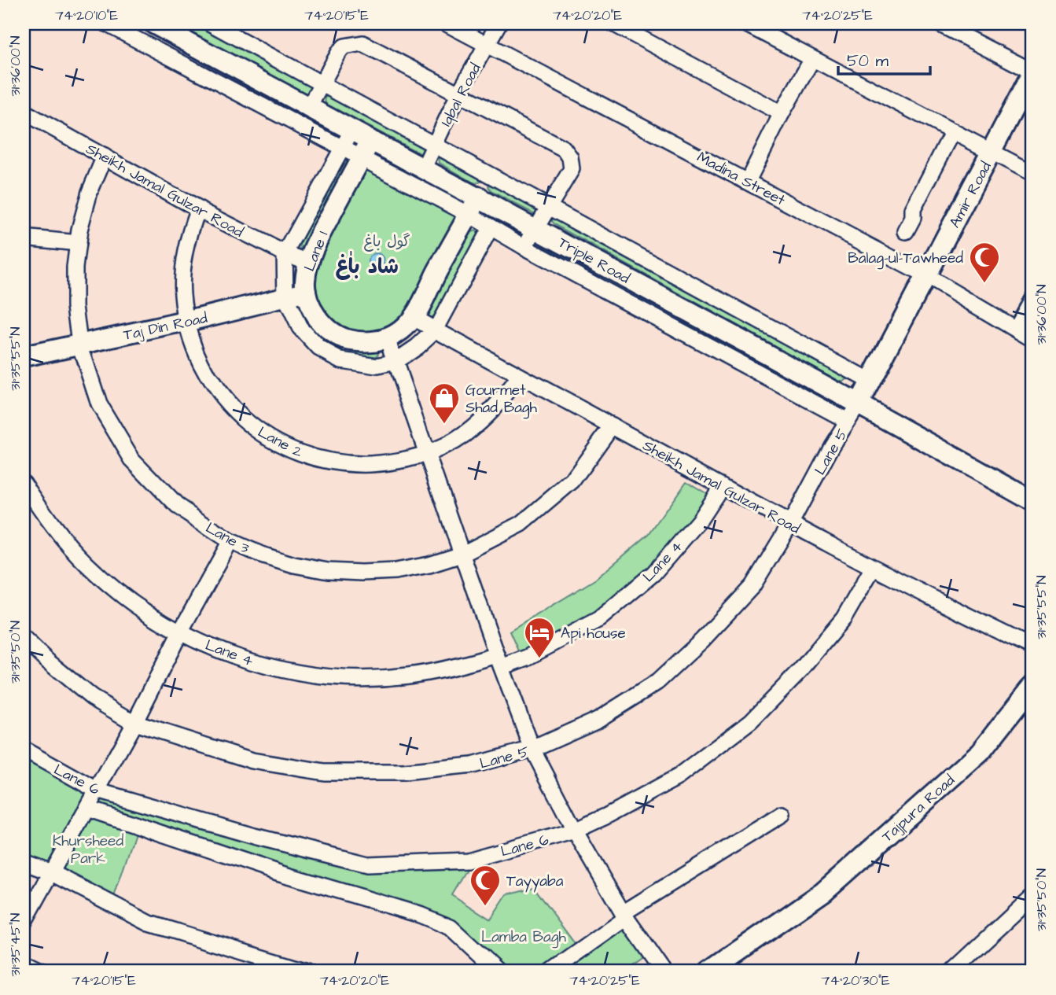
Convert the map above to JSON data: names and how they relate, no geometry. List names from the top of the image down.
{
  "streets": {
    "main road": [
      "Amir Road",
      "Lane 1",
      "Triple Road",
      "Taj Din Road",
      "Tajpura Road"
    ],
    "street": [
      "Iqbal Road",
      "Madina Street",
      "Sheikh Jamal Gulzar Road",
      "Lane 2",
      "Lane 5",
      "Lane 3",
      "Lane 4",
      "Lane 6"
    ]
  },
  "crossings": [
    ["Iqbal Road", "Madina Street"],
    ["Iqbal Road", "Triple Road"],
    ["Madina Street", "Amir Road"],
    ["Sheikh Jamal Gulzar Road", "Lane 1"],
    ["Sheikh Jamal Gulzar Road", "Lane 2"],
    ["Sheikh Jamal Gulzar Road", "Lane 5"],
    ["Sheikh Jamal Gulzar Road", "Lane 3"],
    ["Sheikh Jamal Gulzar Road", "Lane 4"],
    ["Sheikh Jamal Gulzar Road", "Lane 6"],
    ["Amir Road", "Triple Road"],
    ["Amir Road", "Lane 5"],
    ["Lane 1", "Triple Road"],
    ["Lane 1", "Taj Din Road"],
    ["Triple Road", "Lane 5"],
    ["Taj Din Road", "Lane 2"],
    ["Taj Din Road", "Lane 3"]
  ],
  "districts": ["شاد باٰغ"],
  "parks": ["گول باغ", "Khursheed Park", "Lamba Bagh"],
  "places": {
    "mosque": ["Balag-ul-Tawheed", "Tayyaba"],
    "shop": ["Gourmet Shad Bagh"],
    "hotel": ["Api house"]
  },
  "scale_bar": "50 m",
  "coordinates": [
    "74°20'10\"E",
    "74°20'15\"E",
    "74°20'20\"E",
    "74°20'25\"E",
    "31°36'00\"N",
    "31°35'55\"N",
    "31°35'50\"N",
    "31°35'45\"N",
    "74°20'30\"E"
  ]
}
